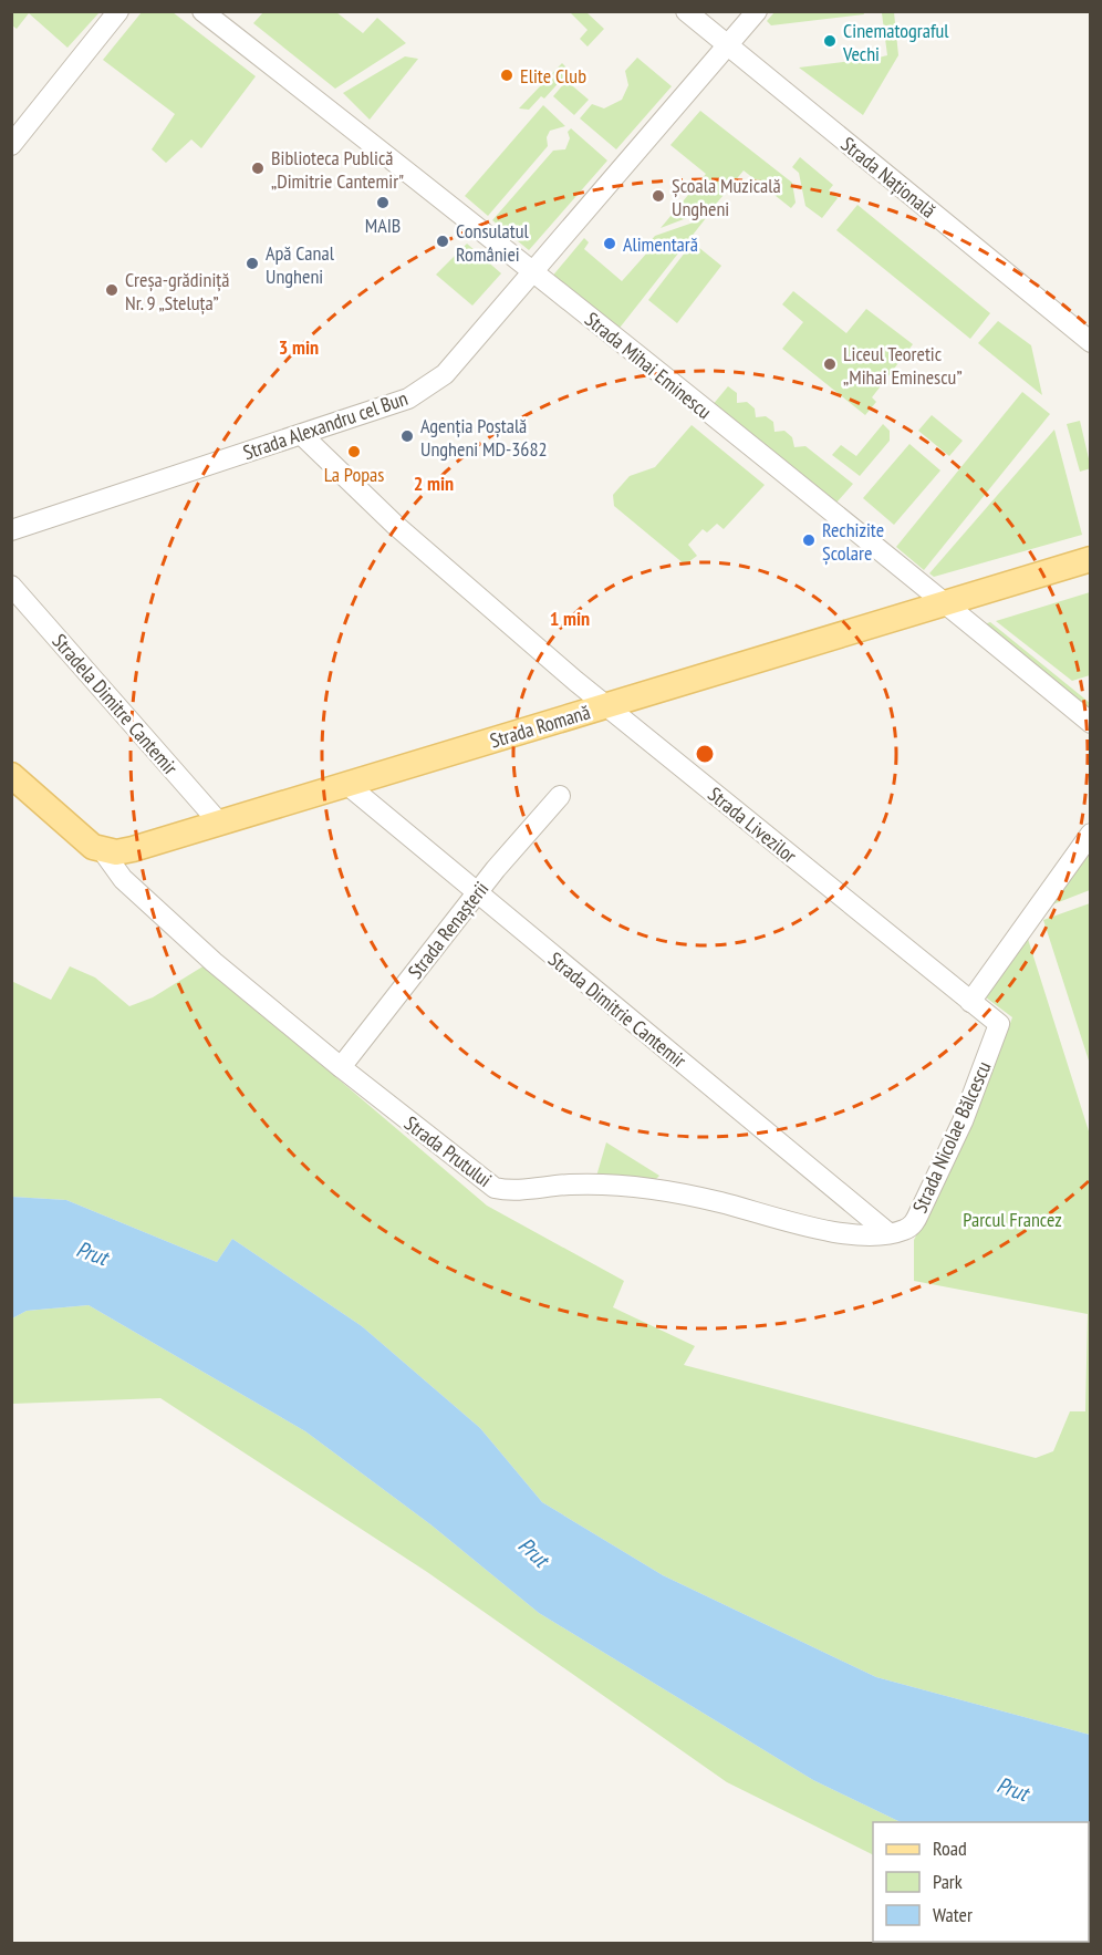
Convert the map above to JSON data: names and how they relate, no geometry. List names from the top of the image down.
{
  "streets": {
    "main road": ["Strada Romană"],
    "street": [
      "Strada Națională",
      "Strada Mihai Eminescu",
      "Strada Alexandru cel Bun",
      "Stradela Dimitre Cantemir",
      "Strada Livezilor",
      "Strada Renașterii",
      "Strada Dimitrie Cantemir",
      "Strada Nicolae Bălcescu",
      "Strada Prutului"
    ]
  },
  "crossings": [
    ["Strada Națională", "Strada Alexandru cel Bun"],
    ["Strada Mihai Eminescu", "Strada Alexandru cel Bun"],
    ["Strada Mihai Eminescu", "Strada Romană"],
    ["Strada Alexandru cel Bun", "Strada Livezilor"],
    ["Stradela Dimitre Cantemir", "Strada Romană"],
    ["Strada Romană", "Strada Livezilor"],
    ["Strada Romană", "Strada Dimitrie Cantemir"],
    ["Strada Romană", "Strada Prutului"],
    ["Strada Livezilor", "Strada Nicolae Bălcescu"],
    ["Strada Renașterii", "Strada Dimitrie Cantemir"],
    ["Strada Renașterii", "Strada Prutului"],
    ["Strada Dimitrie Cantemir", "Strada Nicolae Bălcescu"],
    ["Strada Dimitrie Cantemir", "Strada Prutului"],
    ["Strada Nicolae Bălcescu", "Strada Prutului"]
  ],
  "water": ["Prut"],
  "parks": ["Parcul Francez"],
  "places": [
    "Cinematograful Vechi",
    "Elite Club",
    "Biblioteca Publică „Dimitrie Cantemir\"",
    "Școala Muzicală Ungheni",
    "MAIB",
    "Consulatul României",
    "Alimentară",
    "Apă Canal Ungheni",
    "Creșa-grădiniță Nr. 9 „Steluța”",
    "Liceul Teoretic „Mihai Eminescu”",
    "Agenția Poștală Ungheni MD-3682",
    "La Popas",
    "Rechizite Școlare"
  ],
  "legend": ["Road", "Park", "Water"],
  "rings": ["3 min", "2 min", "1 min"]
}
